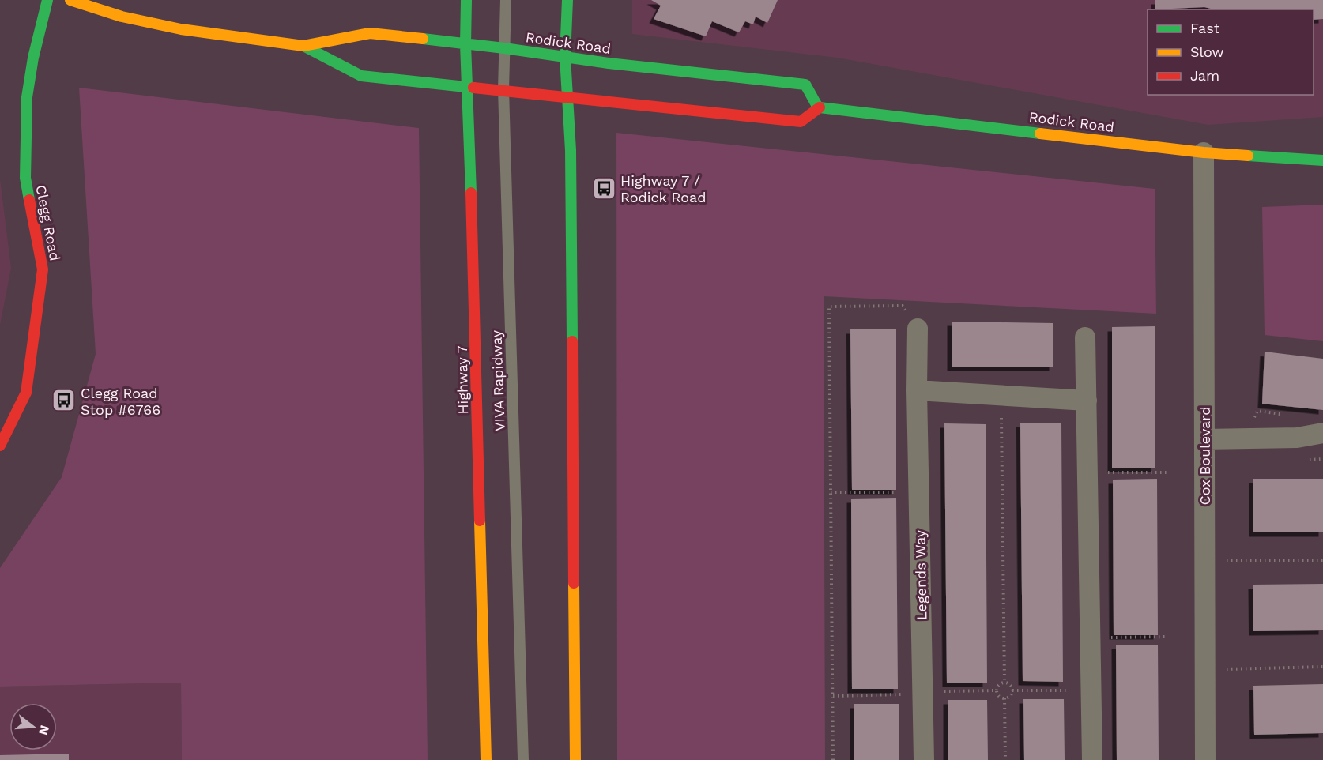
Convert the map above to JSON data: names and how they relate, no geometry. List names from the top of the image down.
{
  "streets": {
    "main road": ["Rodick Road", "Clegg Road", "Highway 7"],
    "street": ["Cox Boulevard", "Legends Way"],
    "lane": ["VIVA Rapidway"]
  },
  "crossings": [
    ["Rodick Road", "Highway 7"],
    ["Rodick Road", "VIVA Rapidway"],
    ["Rodick Road", "Cox Boulevard"]
  ],
  "places": {
    "bus stop": ["Highway 7 / Rodick Road", "Clegg Road Stop #6766"]
  },
  "legend": ["Fast", "Slow", "Jam"],
  "north": "right"
}
